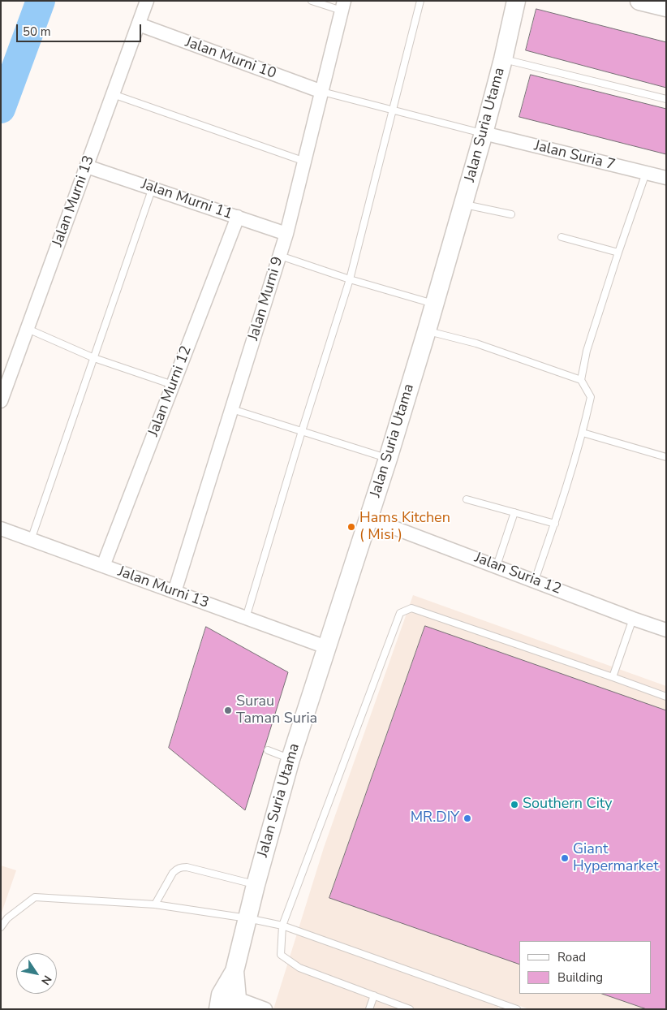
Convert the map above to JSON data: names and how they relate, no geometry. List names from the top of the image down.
{
  "streets": {
    "main road": ["Jalan Suria Utama"],
    "street": [
      "Jalan Murni 10",
      "Jalan Suria 7",
      "Jalan Murni 11",
      "Jalan Murni 13",
      "Jalan Murni 9",
      "Jalan Murni 12",
      "Jalan Suria 12"
    ]
  },
  "crossings": [
    ["Jalan Murni 10", "Jalan Murni 13"],
    ["Jalan Murni 10", "Jalan Murni 9"],
    ["Jalan Suria Utama", "Jalan Suria 7"],
    ["Jalan Suria Utama", "Jalan Murni 13"],
    ["Jalan Suria Utama", "Jalan Suria 12"],
    ["Jalan Murni 11", "Jalan Murni 13"],
    ["Jalan Murni 11", "Jalan Murni 9"],
    ["Jalan Murni 11", "Jalan Murni 12"],
    ["Jalan Murni 13", "Jalan Murni 9"],
    ["Jalan Murni 13", "Jalan Murni 12"]
  ],
  "places": [
    "Hams Kitchen ( Misi )",
    "Surau Taman Suria",
    "Southern City",
    "MR.DIY",
    "Giant Hypermarket"
  ],
  "legend": ["Road", "Building"],
  "scale_bar": "50 m",
  "north": "bottom right"
}
